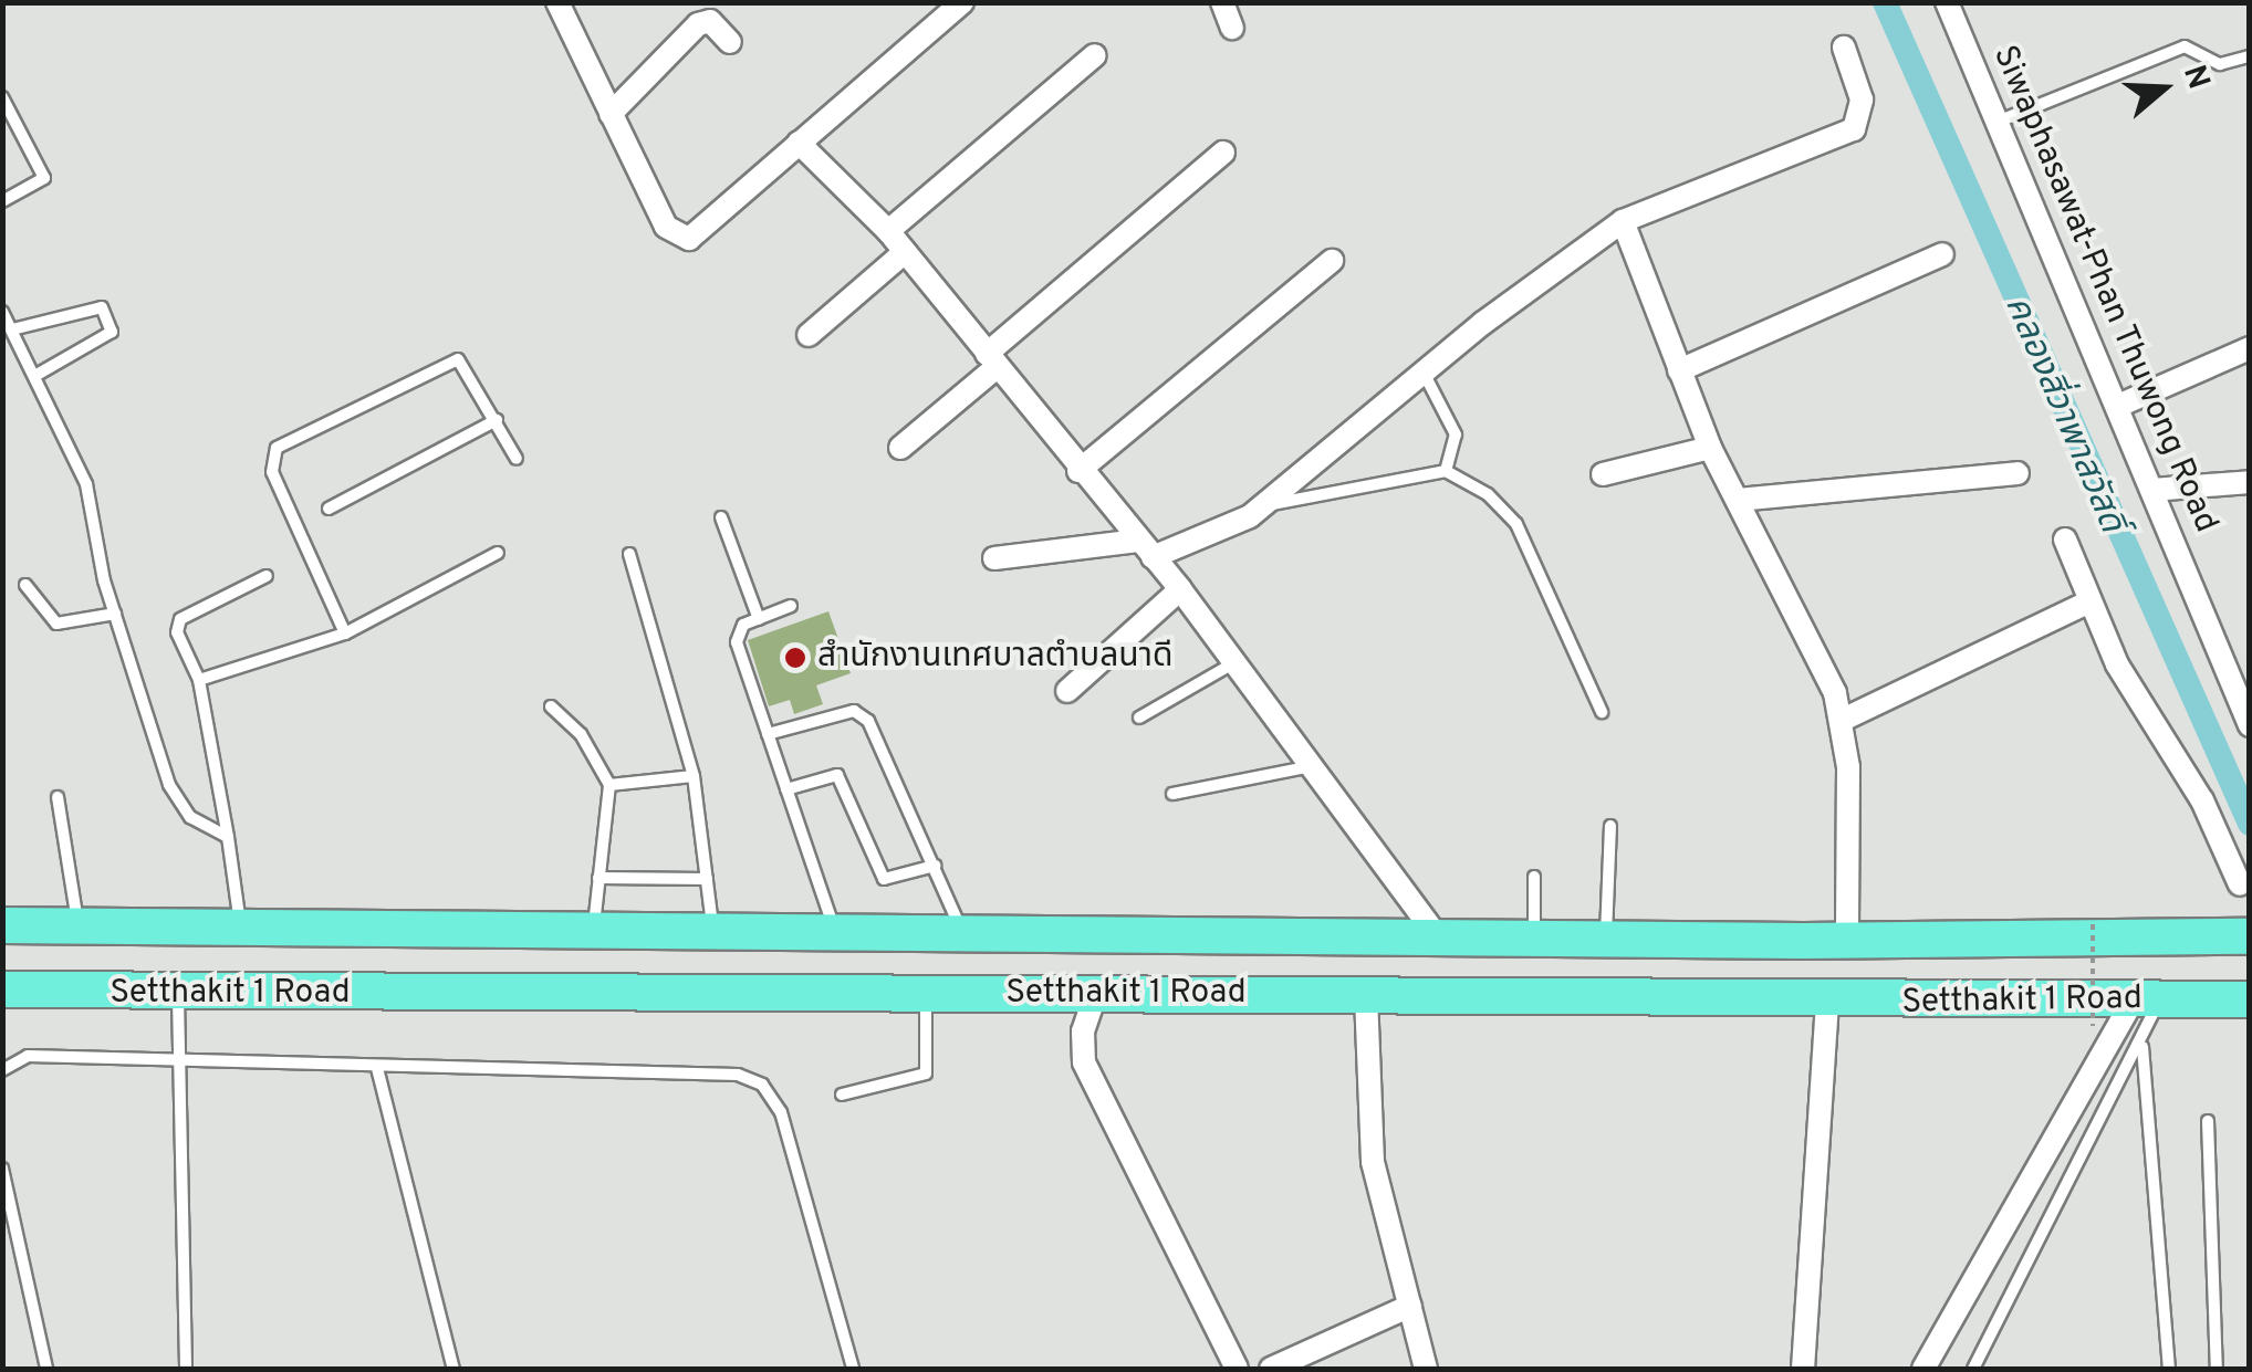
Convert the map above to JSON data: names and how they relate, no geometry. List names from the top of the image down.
{
  "streets": {
    "main road": ["Setthakit 1 Road"],
    "street": ["Siwaphasawat-Phan Thuwong Road"]
  },
  "water": ["คลองสี่วาพาสวัสดิ์"],
  "places": ["สำนักงานเทศบาลตำบลนาดี"],
  "north": "right"
}
